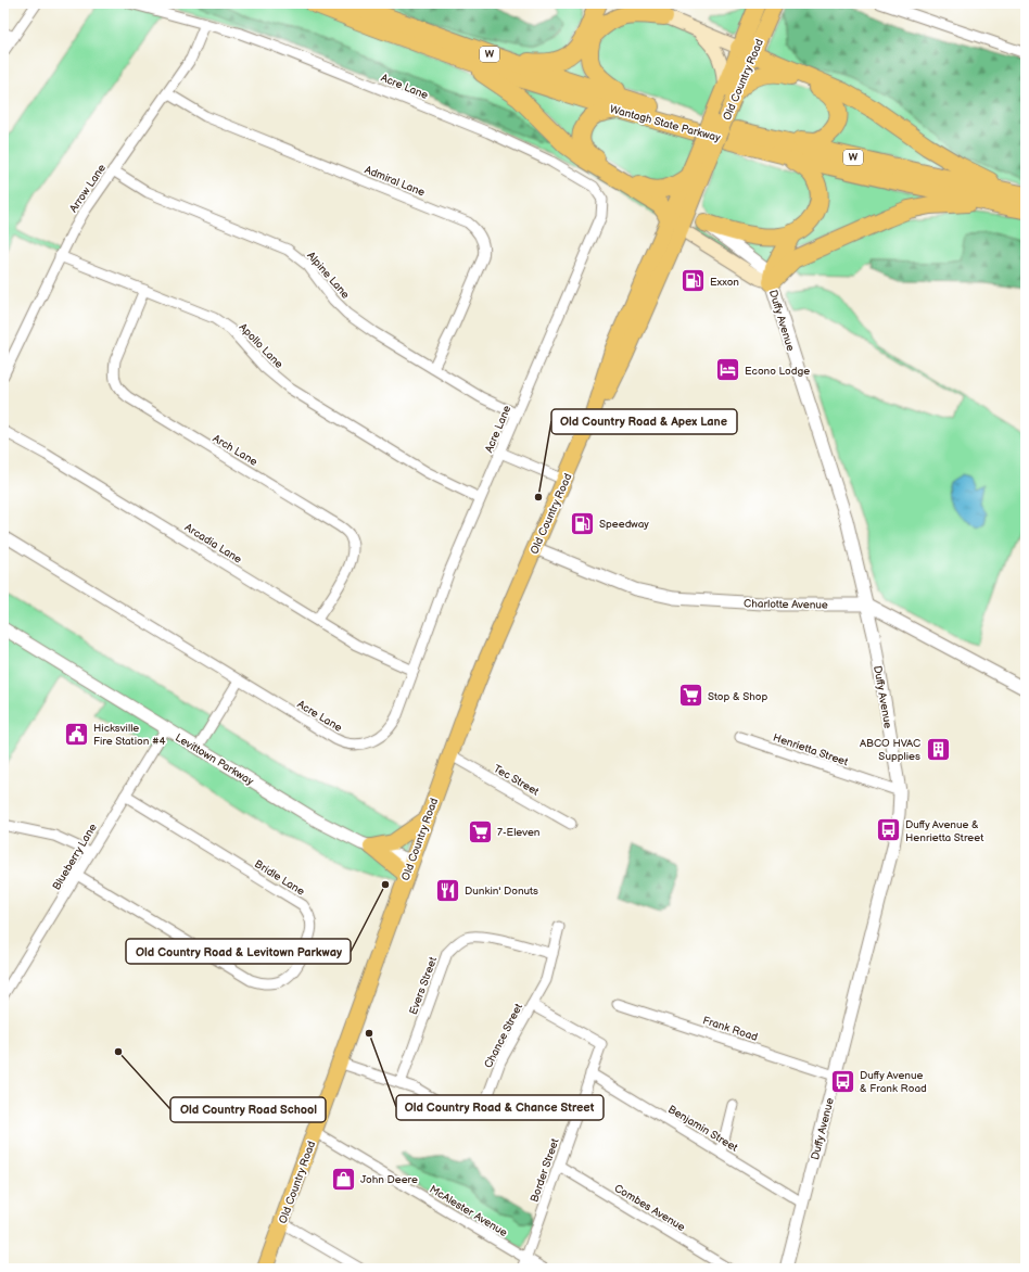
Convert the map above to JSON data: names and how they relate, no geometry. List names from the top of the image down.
{
  "streets": {
    "highway": ["W", "Wantagh State Parkway"],
    "main road": ["Old Country Road", "Duffy Avenue"],
    "street": [
      "Acre Lane",
      "Admiral Lane",
      "Arrow Lane",
      "Alpine Lane",
      "Apollo Lane",
      "Arch Lane",
      "Arcadia Lane",
      "Charlotte Avenue",
      "Henrietta Street",
      "Levittown Parkway",
      "Tec Street",
      "Blueberry Lane",
      "Bridle Lane",
      "Evers Street",
      "Frank Road",
      "Chance Street",
      "Benjamin Street",
      "Border Street",
      "Combes Avenue",
      "McAlester Avenue"
    ]
  },
  "crossings": [
    ["Old Country Road", "Duffy Avenue"],
    ["Old Country Road", "Charlotte Avenue"],
    ["Old Country Road", "Levittown Parkway"],
    ["Old Country Road", "Tec Street"],
    ["Old Country Road", "Chance Street"],
    ["Old Country Road", "McAlester Avenue"],
    ["Acre Lane", "Arrow Lane"],
    ["Acre Lane", "Alpine Lane"],
    ["Acre Lane", "Apollo Lane"],
    ["Acre Lane", "Arcadia Lane"],
    ["Admiral Lane", "Arrow Lane"],
    ["Admiral Lane", "Alpine Lane"],
    ["Arrow Lane", "Alpine Lane"],
    ["Arrow Lane", "Apollo Lane"],
    ["Duffy Avenue", "Charlotte Avenue"],
    ["Duffy Avenue", "Henrietta Street"],
    ["Duffy Avenue", "Frank Road"],
    ["Duffy Avenue", "Benjamin Street"],
    ["Apollo Lane", "Arch Lane"],
    ["Arch Lane", "Arcadia Lane"],
    ["Levittown Parkway", "Blueberry Lane"],
    ["Blueberry Lane", "Bridle Lane"],
    ["Evers Street", "Chance Street"],
    ["Chance Street", "Border Street"],
    ["Benjamin Street", "Border Street"],
    ["Border Street", "Combes Avenue"],
    ["Border Street", "McAlester Avenue"]
  ],
  "places": {
    "fuel station": ["Exxon", "Speedway"],
    "hotel": ["Econo Lodge"],
    "other": [
      "Old Country Road & Apex Lane",
      "Old Country Road & Levitown Parkway",
      "Old Country Road & Chance Street",
      "Old Country Road School"
    ],
    "supermarket": ["Stop & Shop", "7-Eleven"],
    "public building": ["Hicksville Fire Station #4"],
    "building": ["ABCO HVAC Supplies"],
    "bus stop": ["Duffy Avenue & Henrietta Street", "Duffy Avenue & Frank Road"],
    "restaurant": ["Dunkin' Donuts"],
    "shop": ["John Deere"]
  }
}
